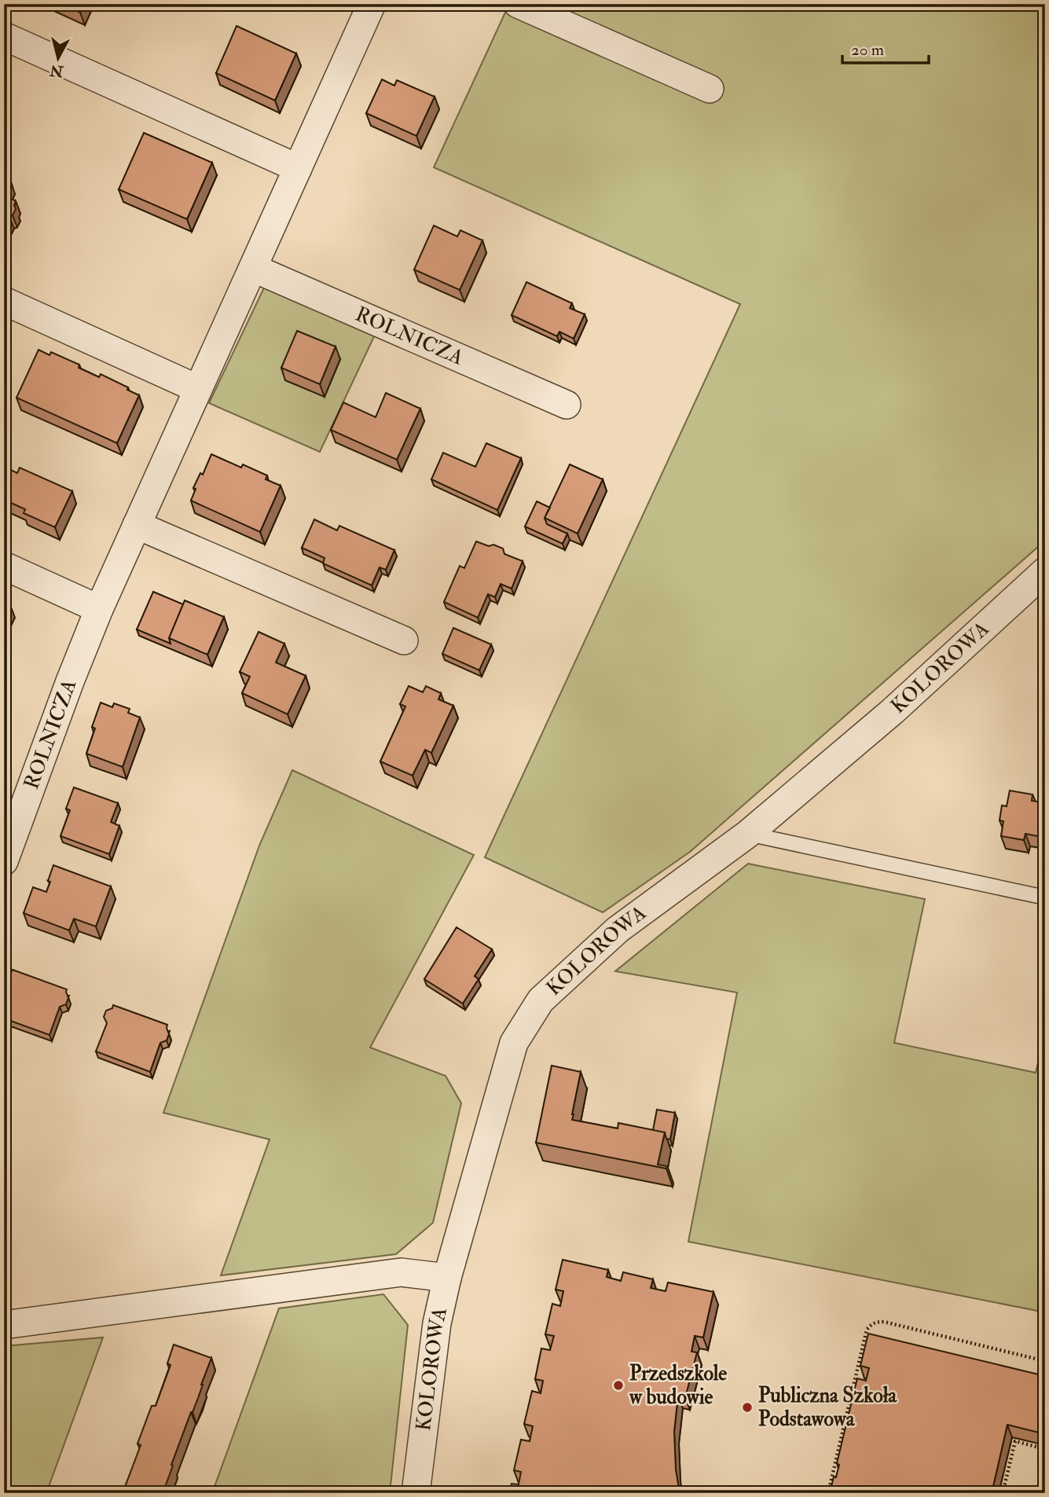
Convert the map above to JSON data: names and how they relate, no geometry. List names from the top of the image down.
{
  "streets": {
    "street": ["ROLNICZA", "KOLOROWA"]
  },
  "places": ["Przedszkole w budowie", "Publiczna Szkoła Podstawowa"],
  "scale_bar": "20 m",
  "north": "bottom"
}
